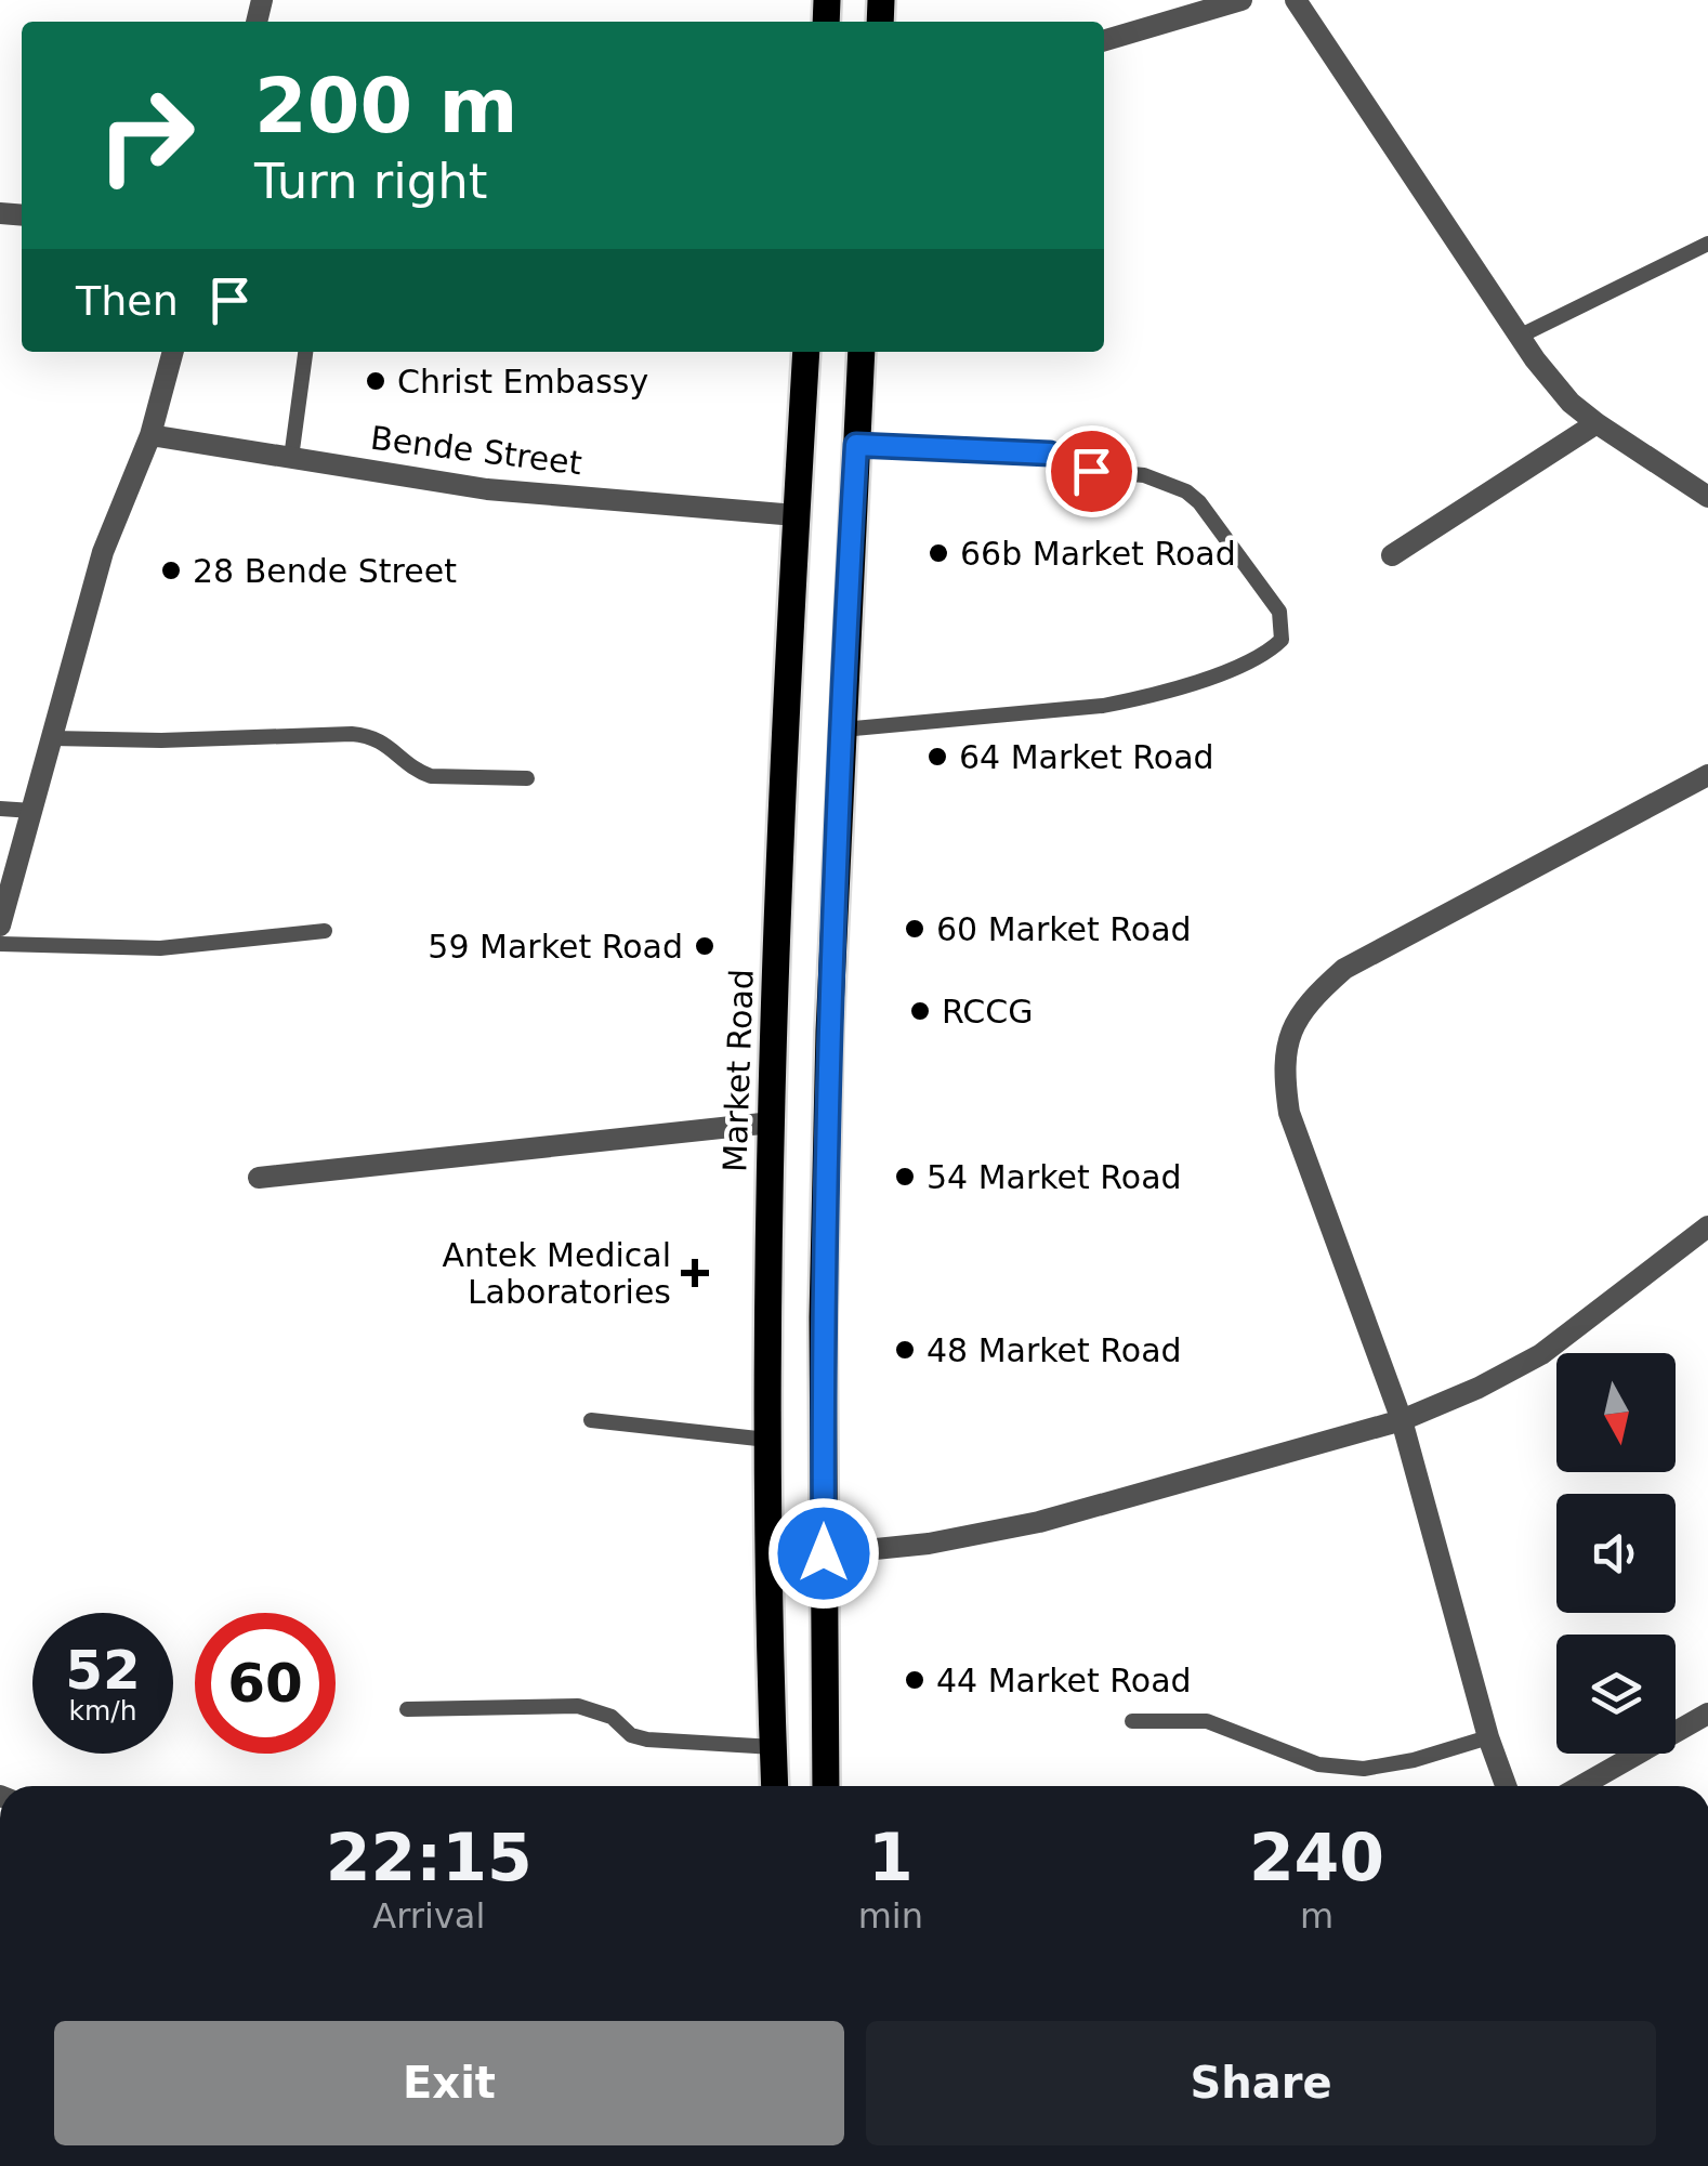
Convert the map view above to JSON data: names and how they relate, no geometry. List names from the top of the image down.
{
  "streets": {
    "main road": ["Market Road"],
    "street": ["Bende Street"]
  },
  "crossings": [
    ["Bende Street", "Market Road"]
  ],
  "places": {
    "other": [
      "Christ Embassy",
      "66b Market Road",
      "28 Bende Street",
      "64 Market Road",
      "60 Market Road",
      "59 Market Road",
      "RCCG",
      "54 Market Road",
      "48 Market Road",
      "44 Market Road"
    ],
    "health": ["Antek Medical Laboratories"]
  },
  "north": "bottom",
  "page": {
    "turn": ["200 m", "Turn right"],
    "then": "Then",
    "speed": "52 km/h",
    "limit": "60",
    "eta": [
      "22:15",
      "Arrival",
      "1",
      "min",
      "240",
      "m"
    ],
    "buttons": ["Exit", "Share"]
  }
}
